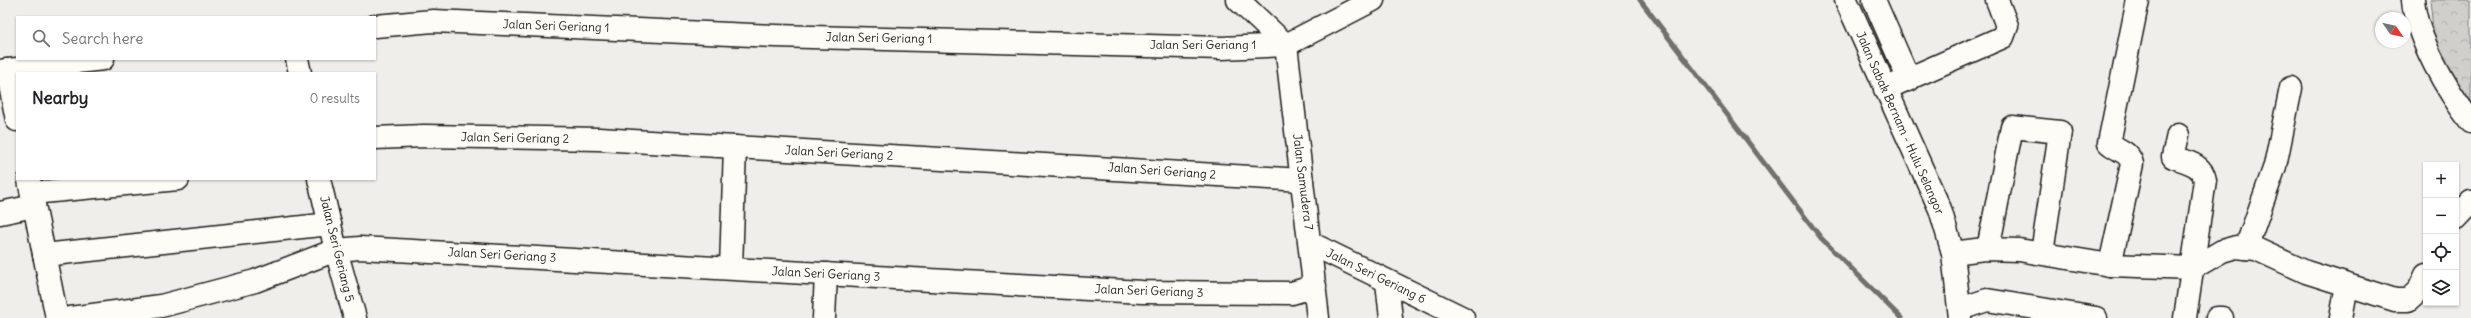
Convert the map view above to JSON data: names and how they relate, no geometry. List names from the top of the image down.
{
  "streets": {
    "street": [
      "Jalan Seri Geriang 1",
      "Jalan Sabak Bernam - Hulu Selangor",
      "Jalan Seri Geriang 2",
      "Jalan Samudera 7",
      "Jalan Seri Geriang 5",
      "Jalan Seri Geriang 3",
      "Jalan Seri Geriang 6"
    ]
  },
  "crossings": [
    ["Jalan Seri Geriang 1", "Jalan Samudera 7"],
    ["Jalan Seri Geriang 2", "Jalan Samudera 7"],
    ["Jalan Samudera 7", "Jalan Seri Geriang 3"],
    ["Jalan Samudera 7", "Jalan Seri Geriang 6"],
    ["Jalan Seri Geriang 5", "Jalan Seri Geriang 3"]
  ],
  "north": "bottom right",
  "page": {
    "search": "Search here",
    "heading": ["Nearby", "0 results"],
    "map_buttons": ["+", "−"]
  }
}
